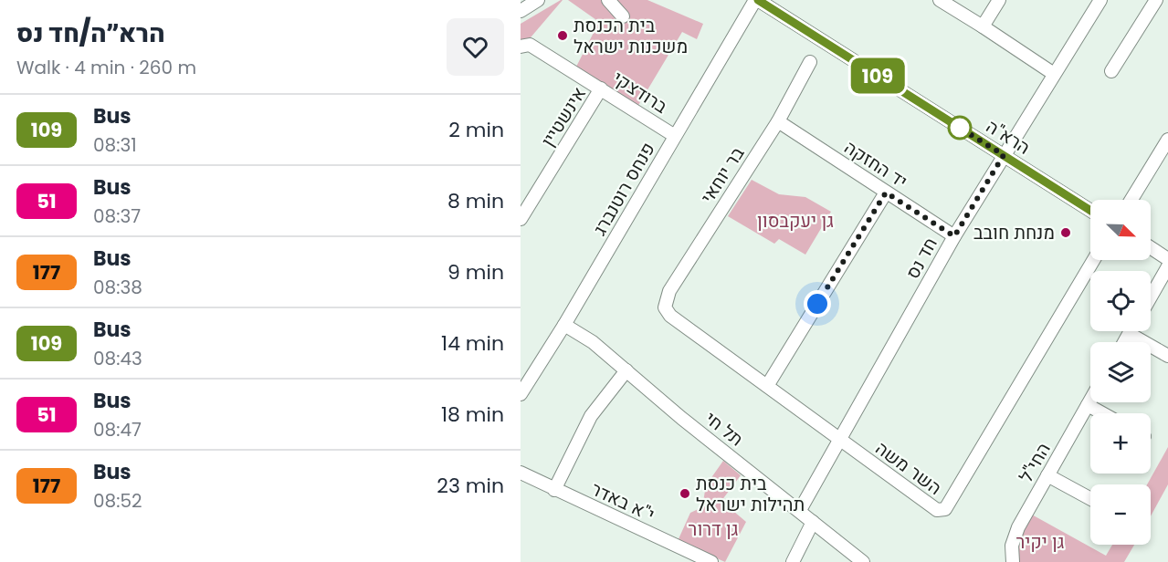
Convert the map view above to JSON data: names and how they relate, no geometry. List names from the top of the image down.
{
  "streets": {
    "street": [
      "ברודצקי",
      "אינשטיין",
      "הרא\"ה",
      "יד החזקה",
      "בר יוחאי",
      "פנחס רוטנברג",
      "חד נס",
      "תל חי",
      "החי\"ל",
      "השר משה",
      "י\"א באדר"
    ]
  },
  "crossings": [
    ["ברודצקי", "אינשטיין"],
    ["ברודצקי", "פנחס רוטנברג"],
    ["הרא\"ה", "פנחס רוטנברג"],
    ["הרא\"ה", "חד נס"],
    ["יד החזקה", "בר יוחאי"],
    ["יד החזקה", "חד נס"],
    ["בר יוחאי", "השר משה"],
    ["פנחס רוטנברג", "תל חי"],
    ["חד נס", "תל חי"],
    ["חד נס", "השר משה"]
  ],
  "parks": ["גן יעקבסון", "גן דרור", "גן יקיר"],
  "places": ["בית הכנסת משכנות ישראל", "מנחת חובב", "בית כנסת תהילות ישראל"],
  "lines": ["bus line 109"],
  "north": "bottom right",
  "page": {
    "heading": ["הרא״ה/חד נס", "Walk · 4 min · 260 m"],
    "on_map": "109",
    "list": [
      {
        "mark": "109",
        "name": "Bus",
        "note": "08:31",
        "value": "2 min"
      },
      {
        "mark": "51",
        "name": "Bus",
        "note": "08:37",
        "value": "8 min"
      },
      {
        "mark": "177",
        "name": "Bus",
        "note": "08:38",
        "value": "9 min"
      },
      {
        "mark": "109",
        "name": "Bus",
        "note": "08:43",
        "value": "14 min"
      },
      {
        "mark": "51",
        "name": "Bus",
        "note": "08:47",
        "value": "18 min"
      },
      {
        "mark": "177",
        "name": "Bus",
        "note": "08:52",
        "value": "23 min"
      }
    ],
    "map_buttons": ["+", "−"]
  }
}
